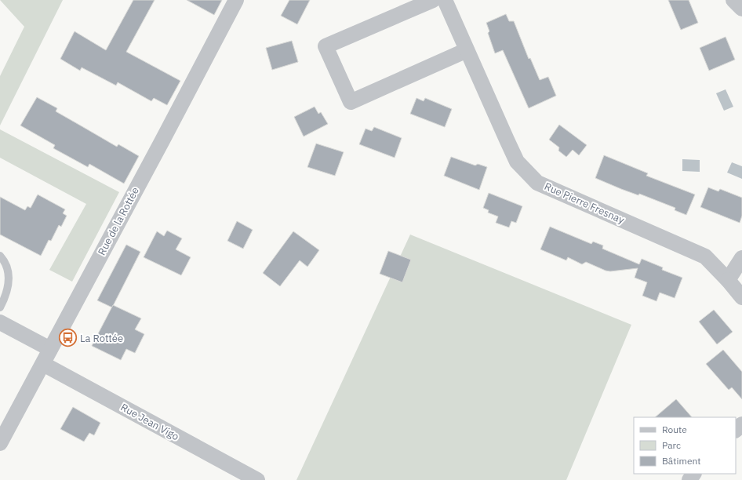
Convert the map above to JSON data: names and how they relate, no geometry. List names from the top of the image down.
{
  "streets": {
    "street": ["Rue Pierre Fresnay", "Rue de la Rottée", "Rue Jean Vigo"]
  },
  "crossings": [
    ["Rue de la Rottée", "Rue Jean Vigo"]
  ],
  "places": {
    "bus stop": ["La Rottée"]
  },
  "legend": ["Route", "Parc", "Bâtiment"]
}
